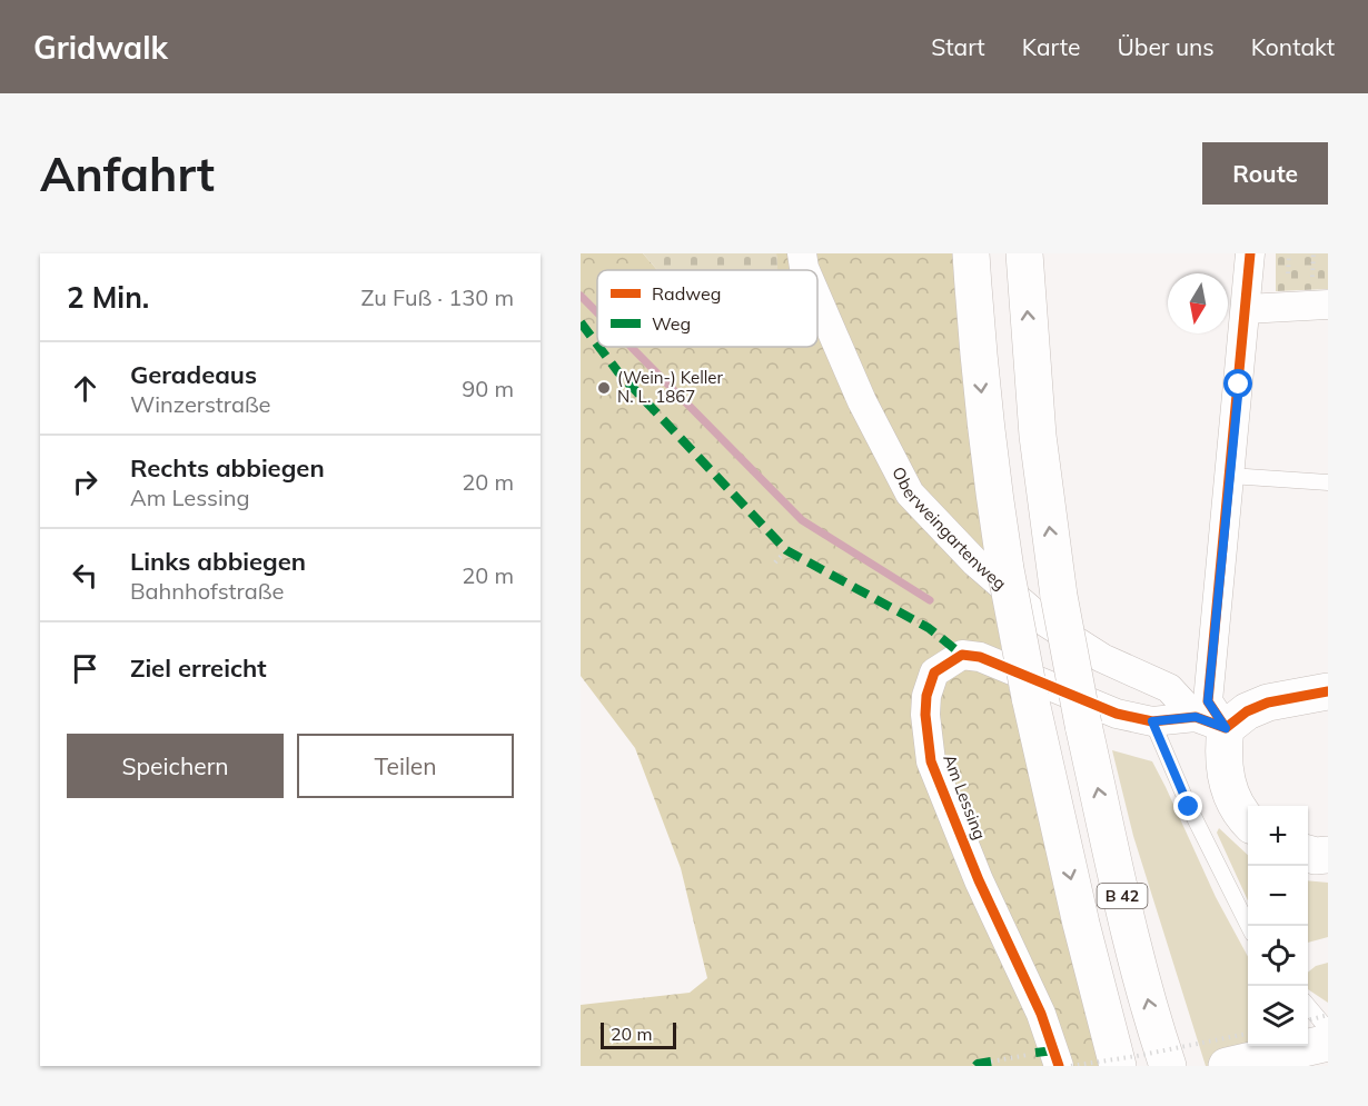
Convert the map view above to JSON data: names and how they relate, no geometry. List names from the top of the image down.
{
  "streets": {
    "main road": ["B 42"],
    "street": ["Oberweingartenweg", "Am Lessing"]
  },
  "crossings": [
    ["Oberweingartenweg", "Am Lessing"]
  ],
  "places": ["(Wein-) Keller N. L. 1867"],
  "legend": ["Radweg", "Weg"],
  "scale_bar": "20 m",
  "north": "bottom",
  "page": {
    "header": "Gridwalk",
    "nav": [
      "Start",
      "Karte",
      "Über uns",
      "Kontakt"
    ],
    "buttons": [
      "Route",
      ["Speichern", "Teilen"]
    ],
    "title": "Anfahrt",
    "heading": ["2 Min.", "Zu Fuß · 130 m"],
    "list": [
      ["Geradeaus", "Winzerstraße", "90 m"],
      ["Rechts abbiegen", "Am Lessing", "20 m"],
      ["Links abbiegen", "Bahnhofstraße", "20 m"],
      "Ziel erreicht"
    ],
    "map_buttons": ["+", "−"],
    "scale": "20 m"
  }
}
